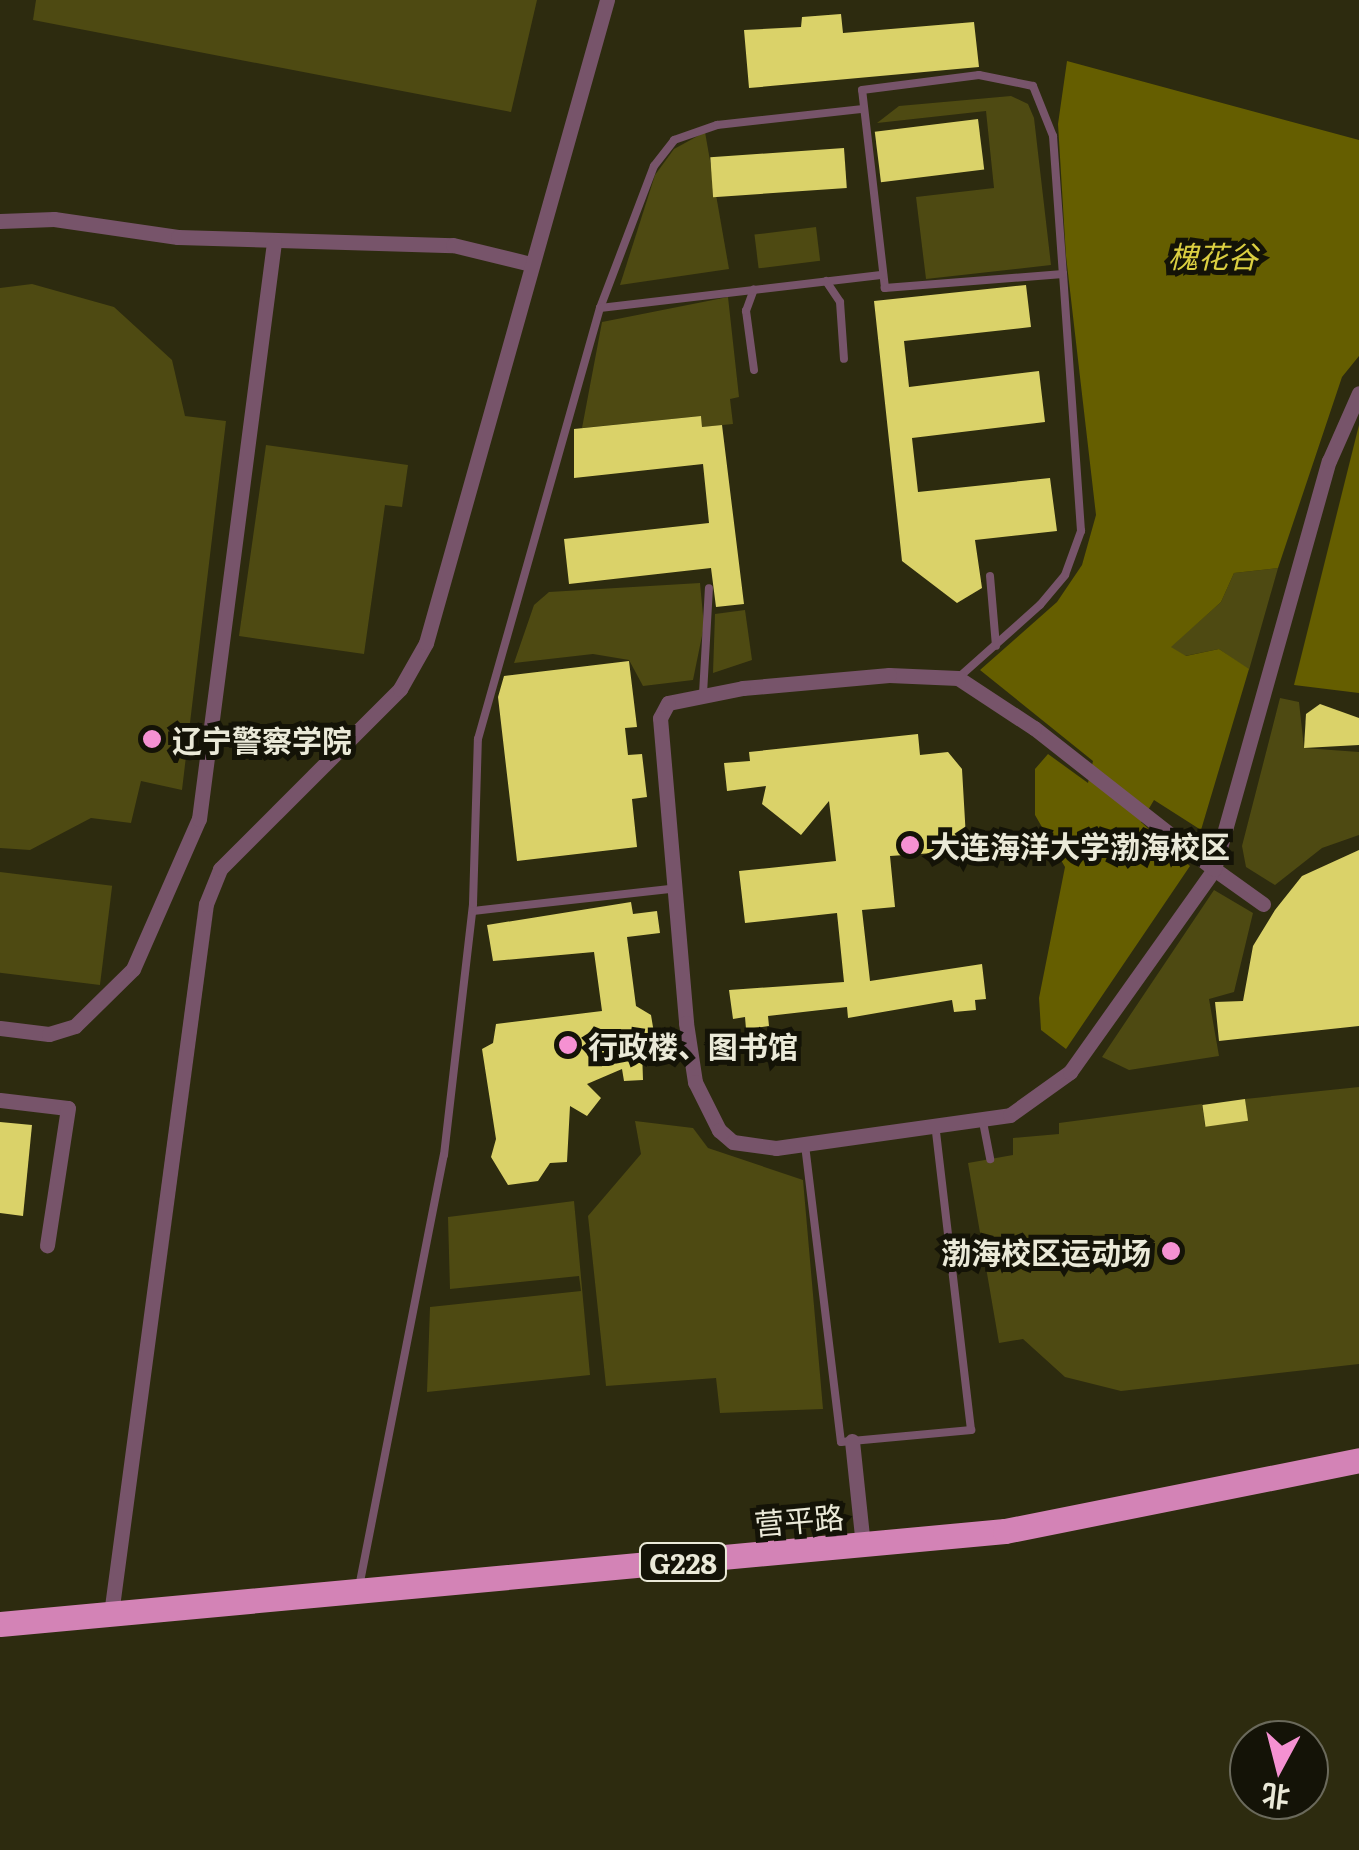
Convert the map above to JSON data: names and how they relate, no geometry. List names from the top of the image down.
{
  "streets": {
    "highway": ["营平路", "G228"]
  },
  "parks": ["槐花谷"],
  "places": [
    "辽宁警察学院",
    "大连海洋大学渤海校区",
    "行政楼、图书馆",
    "渤海校区运动场"
  ],
  "north": "bottom"
}
